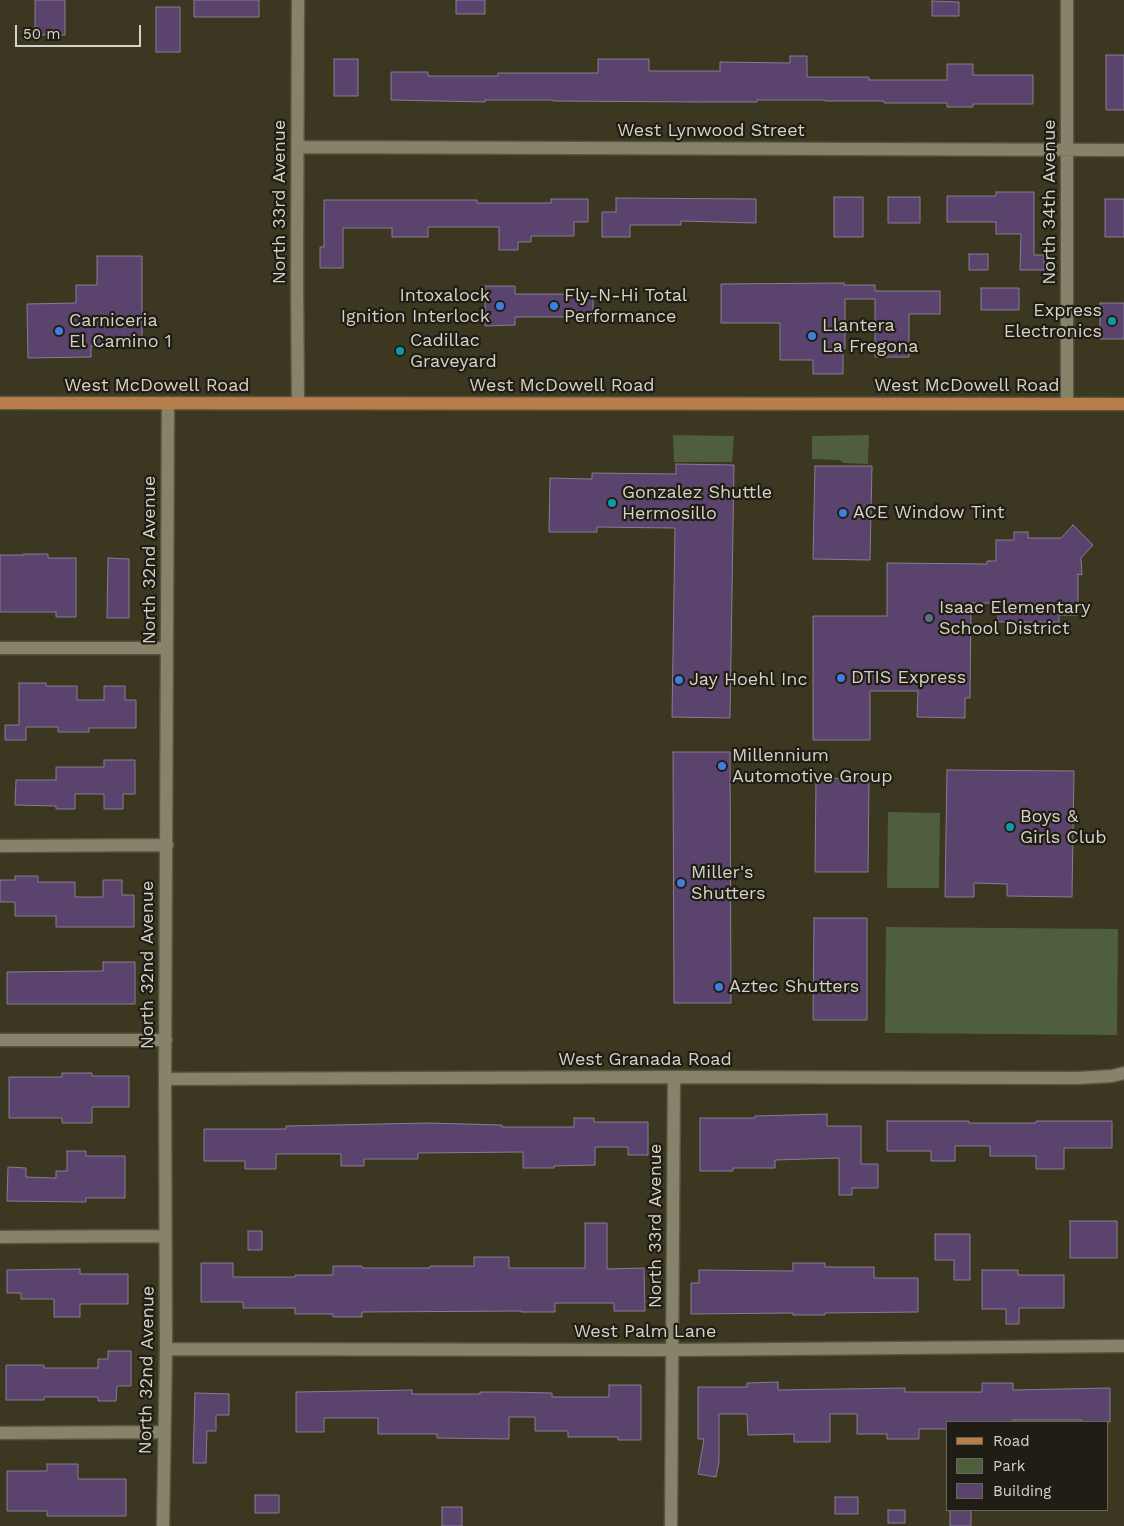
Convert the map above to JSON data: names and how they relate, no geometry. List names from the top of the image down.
{
  "streets": {
    "main road": ["West McDowell Road"],
    "street": [
      "West Lynwood Street",
      "North 33rd Avenue",
      "North 34th Avenue",
      "North 32nd Avenue",
      "West Granada Road",
      "West Palm Lane"
    ]
  },
  "crossings": [
    ["West Lynwood Street", "North 33rd Avenue"],
    ["West Lynwood Street", "North 34th Avenue"],
    ["North 33rd Avenue", "West McDowell Road"],
    ["North 33rd Avenue", "West Granada Road"],
    ["North 33rd Avenue", "West Palm Lane"],
    ["North 34th Avenue", "West McDowell Road"],
    ["West McDowell Road", "North 32nd Avenue"],
    ["North 32nd Avenue", "West Granada Road"],
    ["North 32nd Avenue", "West Palm Lane"]
  ],
  "places": [
    "Intoxalock Ignition Interlock",
    "Fly-N-Hi Total Performance",
    "Express Electronics",
    "Carniceria El Camino 1",
    "Llantera La Fregona",
    "Cadillac Graveyard",
    "Gonzalez Shuttle Hermosillo",
    "ACE Window Tint",
    "Isaac Elementary School District",
    "DTIS Express",
    "Jay Hoehl Inc",
    "Millennium Automotive Group",
    "Boys & Girls Club",
    "Miller's Shutters",
    "Aztec Shutters"
  ],
  "legend": ["Road", "Park", "Building"],
  "scale_bar": "50 m"
}
